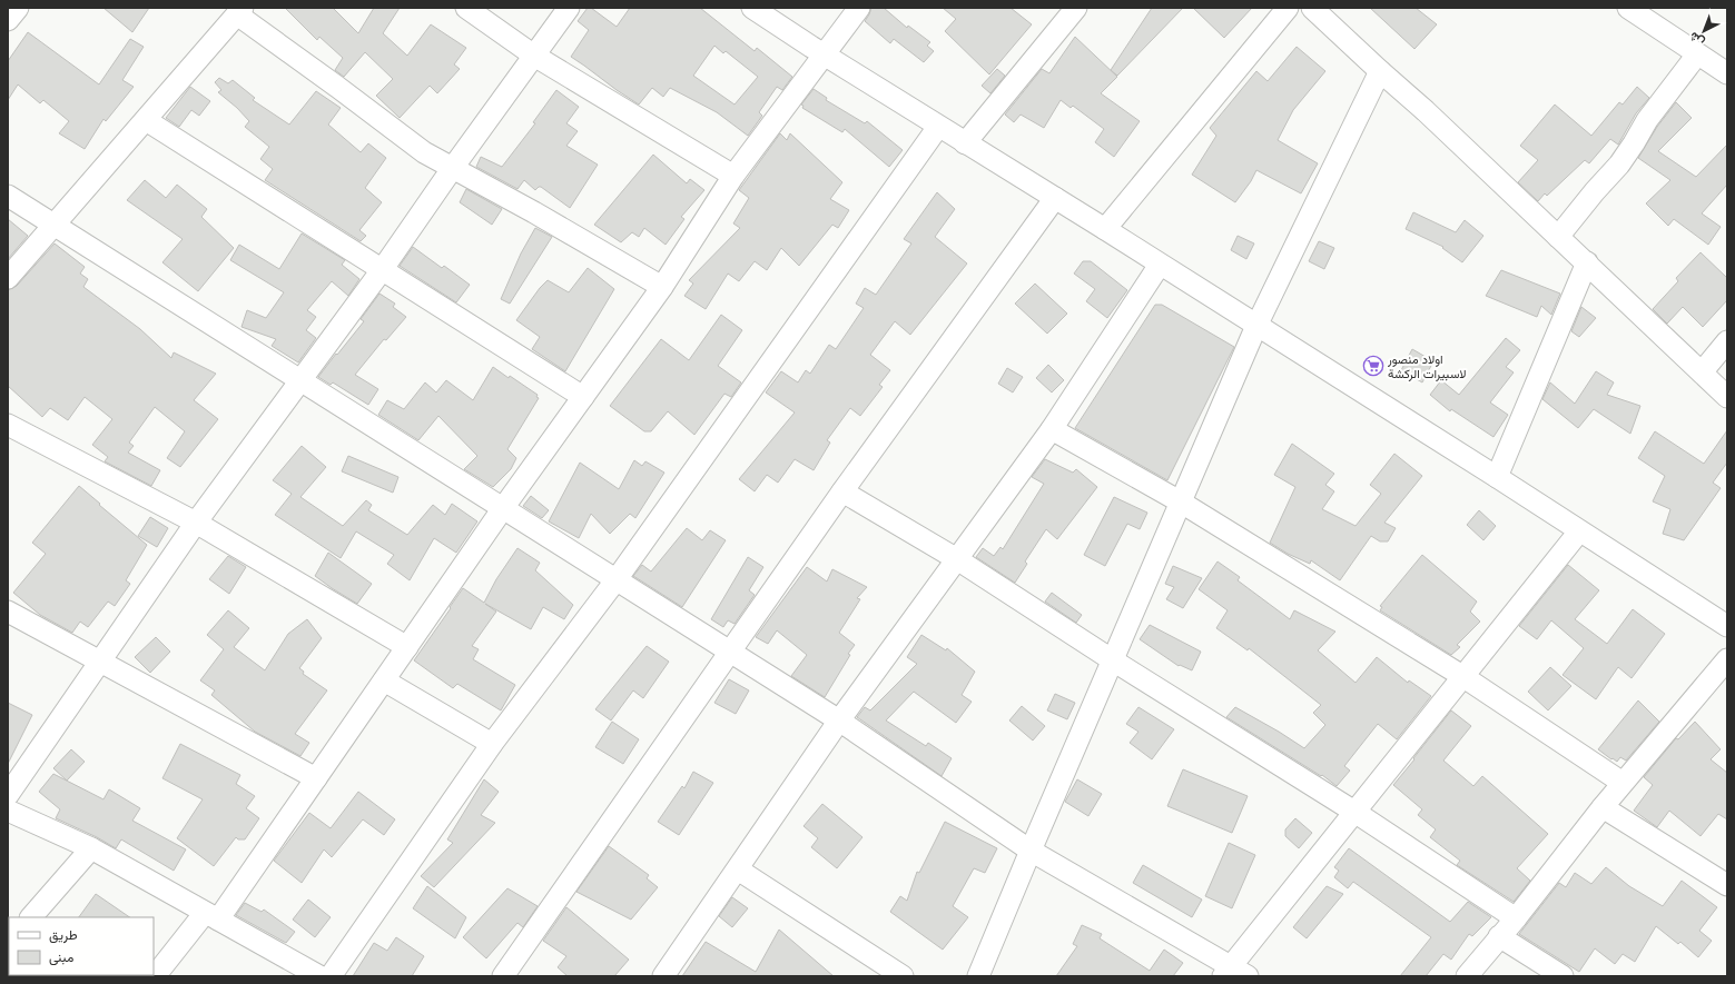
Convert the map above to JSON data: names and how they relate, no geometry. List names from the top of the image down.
{
  "places": {
    "supermarket": ["اولاد منصور لاسبيرات الركشة"]
  },
  "legend": ["طريق", "مبنى"],
  "north": "bottom left"
}
